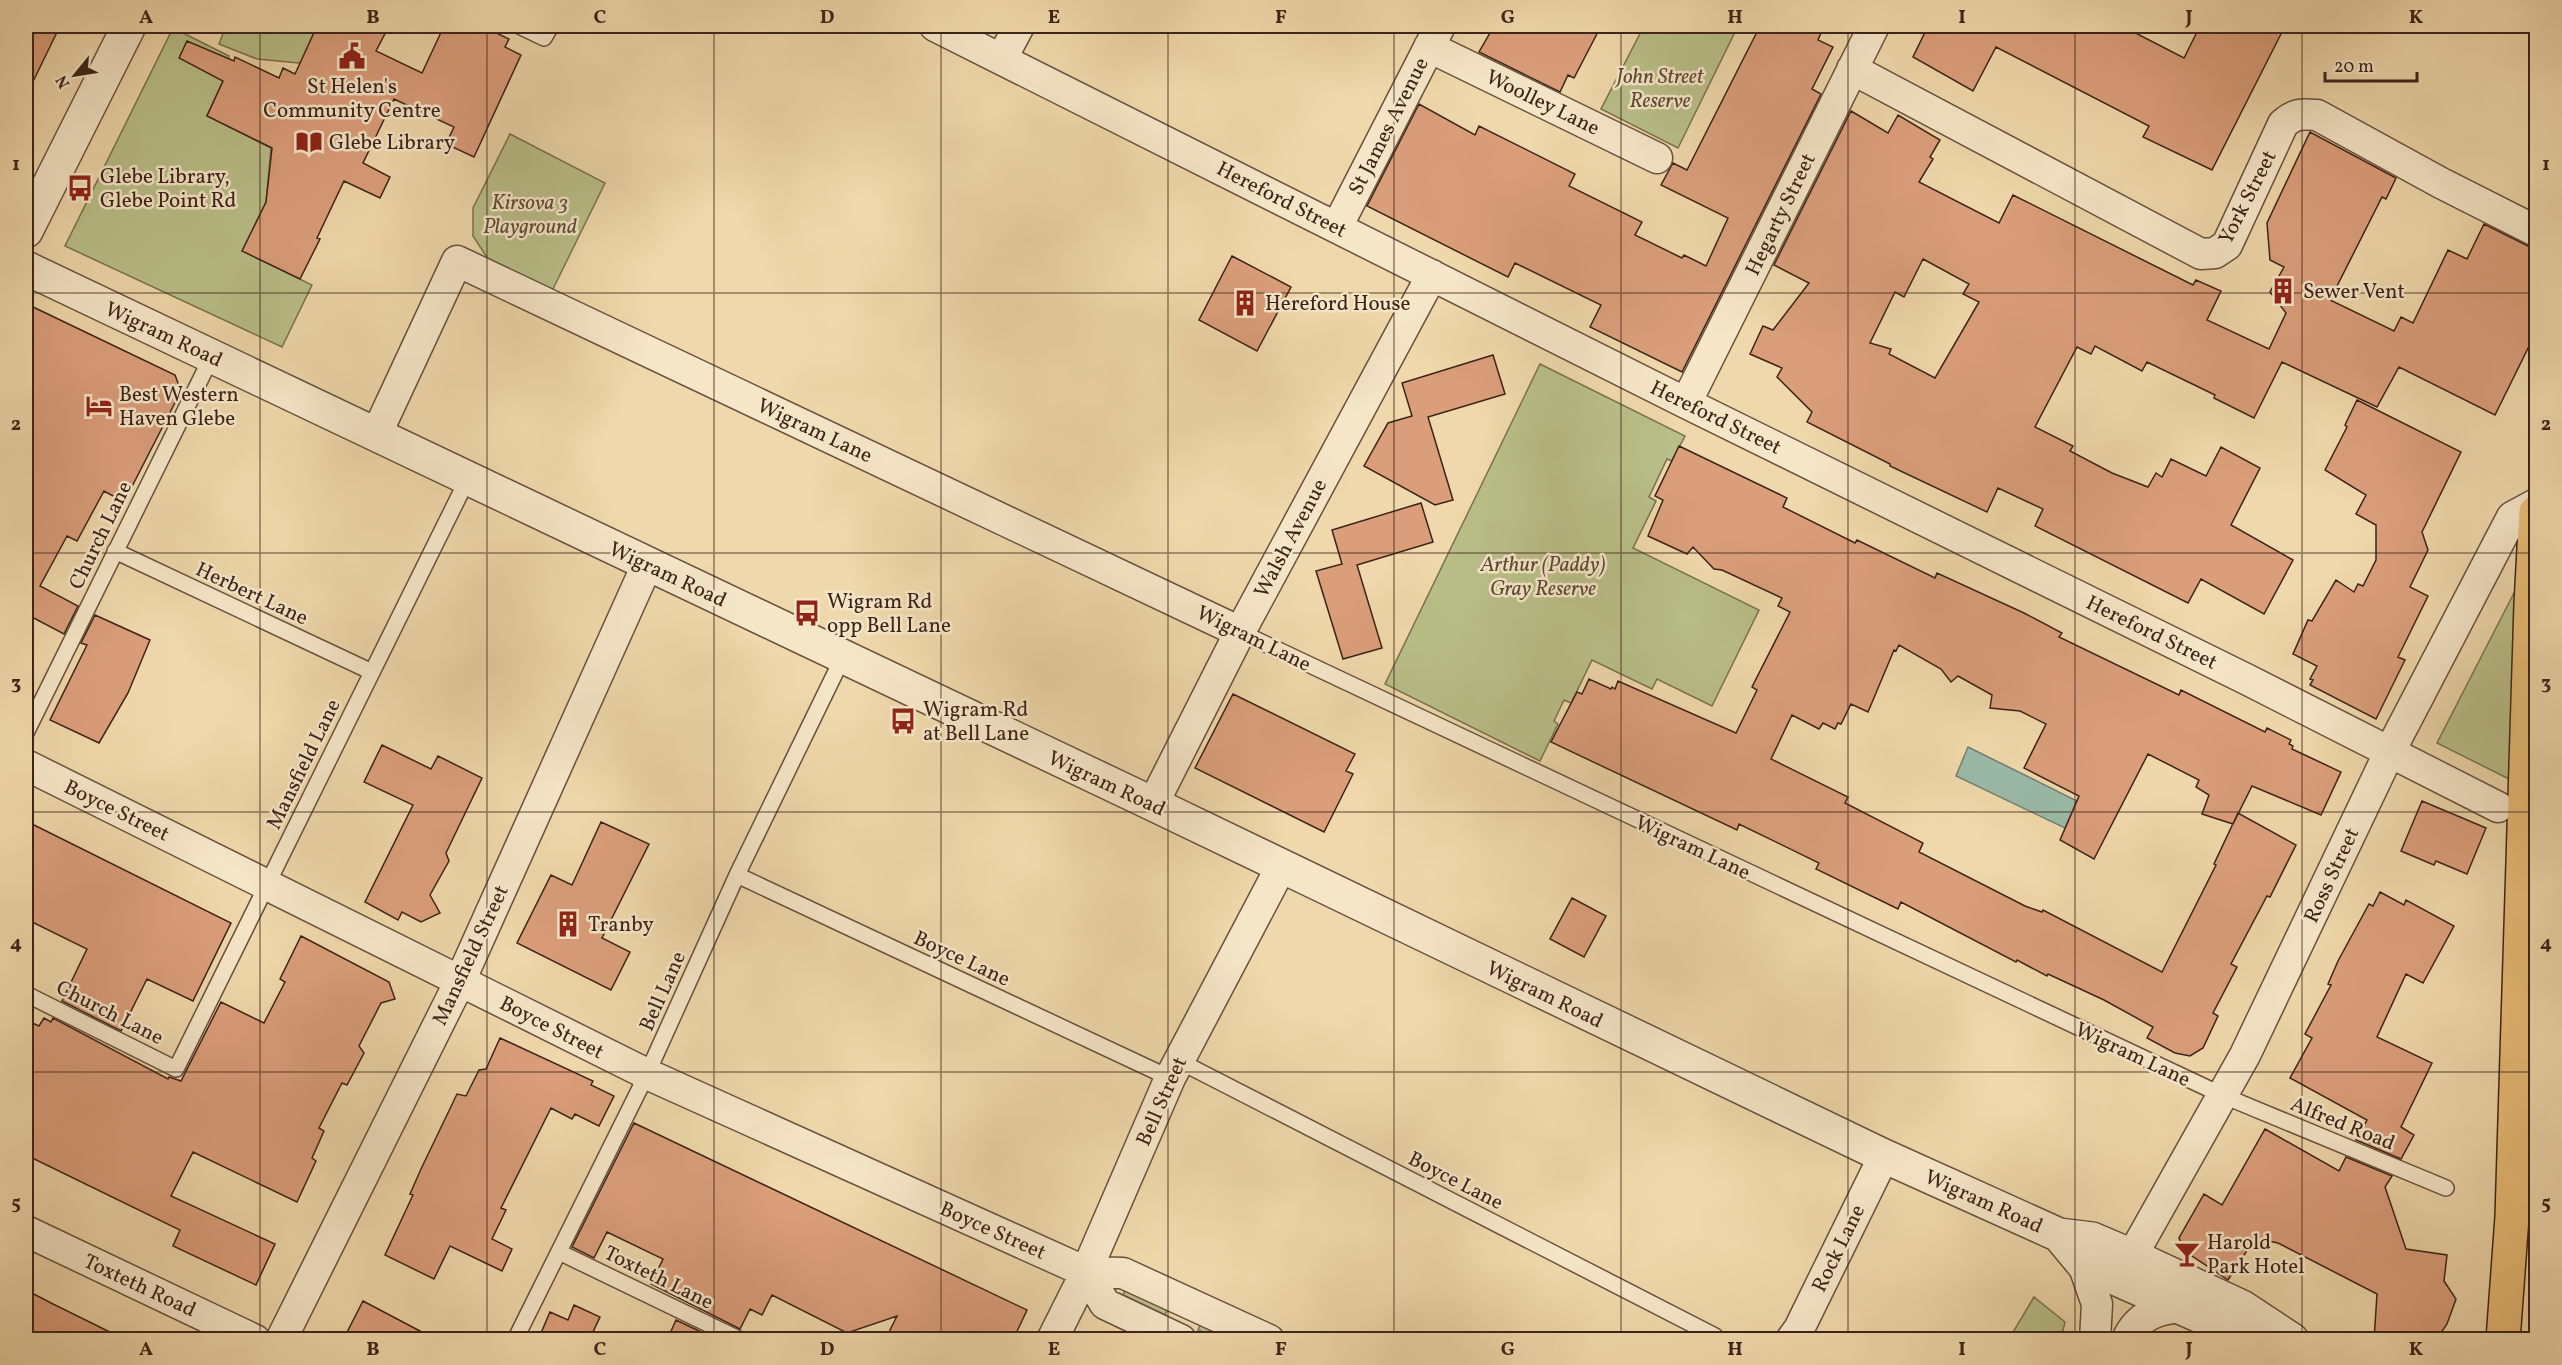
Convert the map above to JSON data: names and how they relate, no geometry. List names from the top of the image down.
{
  "streets": {
    "street": [
      "Woolley Lane",
      "St James Avenue",
      "York Street",
      "Hereford Street",
      "Hegarty Street",
      "Wigram Road",
      "Wigram Lane",
      "Walsh Avenue",
      "Boyce Street",
      "Ross Street",
      "Mansfield Street",
      "Bell Street",
      "Rock Lane",
      "Toxteth Road"
    ],
    "lane": [
      "Church Lane",
      "Herbert Lane",
      "Mansfield Lane",
      "Boyce Lane",
      "Bell Lane",
      "Alfred Road",
      "Toxteth Lane"
    ]
  },
  "crossings": [
    ["Woolley Lane", "St James Avenue"],
    ["St James Avenue", "Hereford Street"],
    ["York Street", "Hegarty Street"],
    ["Hereford Street", "Hegarty Street"],
    ["Hereford Street", "Walsh Avenue"],
    ["Hereford Street", "Ross Street"],
    ["Wigram Road", "Wigram Lane"],
    ["Wigram Road", "Church Lane"],
    ["Wigram Road", "Walsh Avenue"],
    ["Wigram Road", "Mansfield Lane"],
    ["Wigram Road", "Ross Street"],
    ["Wigram Road", "Mansfield Street"],
    ["Wigram Road", "Bell Lane"],
    ["Wigram Road", "Bell Street"],
    ["Wigram Road", "Rock Lane"],
    ["Wigram Lane", "Walsh Avenue"],
    ["Wigram Lane", "Ross Street"],
    ["Wigram Lane", "Alfred Road"],
    ["Church Lane", "Herbert Lane"],
    ["Church Lane", "Mansfield Lane"],
    ["Herbert Lane", "Mansfield Lane"],
    ["Mansfield Lane", "Boyce Street"],
    ["Boyce Street", "Mansfield Street"],
    ["Boyce Street", "Bell Lane"],
    ["Boyce Street", "Bell Street"],
    ["Ross Street", "Alfred Road"],
    ["Boyce Lane", "Bell Lane"],
    ["Boyce Lane", "Bell Street"],
    ["Bell Lane", "Toxteth Lane"]
  ],
  "parks": ["John Street Reserve", "Kirsova 3 Playground", "Arthur (Paddy) Gray Reserve"],
  "places": {
    "public building": ["St Helen's Community Centre"],
    "library": ["Glebe Library"],
    "bus stop": ["Glebe Library, Glebe Point Rd", "Wigram Rd opp Bell Lane", "Wigram Rd at Bell Lane"],
    "building": ["Sewer Vent", "Hereford House", "Tranby"],
    "hotel": ["Best Western Haven Glebe"],
    "bar": ["Harold Park Hotel"]
  },
  "scale_bar": "20 m",
  "north": "bottom left",
  "grid": {
    "columns": [
      "A",
      "B",
      "C",
      "D",
      "E",
      "F",
      "G",
      "H",
      "I",
      "J",
      "K"
    ],
    "rows": [
      "1",
      "2",
      "3",
      "4",
      "5"
    ]
  }
}
